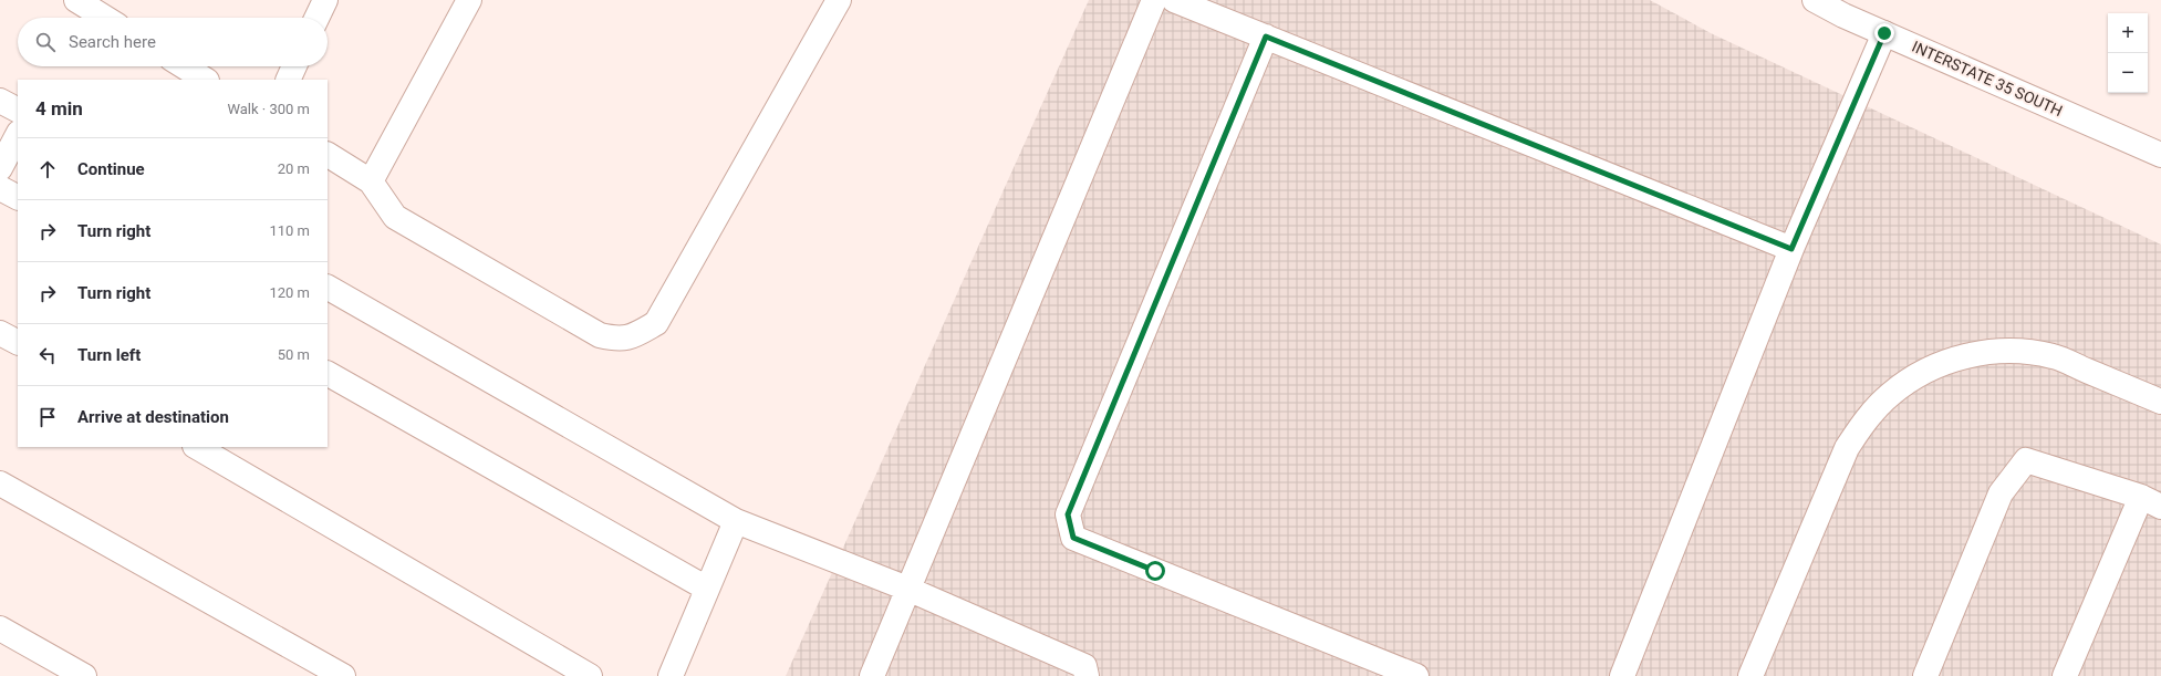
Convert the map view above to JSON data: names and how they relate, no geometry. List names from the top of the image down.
{
  "streets": {
    "main road": ["INTERSTATE 35 SOUTH"]
  },
  "page": {
    "map_buttons": ["+", "−"],
    "search": "Search here",
    "heading": ["4 min", "Walk · 300 m"],
    "list": [
      ["Continue", "20 m"],
      ["Turn right", "110 m"],
      ["Turn right", "120 m"],
      ["Turn left", "50 m"],
      "Arrive at destination"
    ]
  }
}
